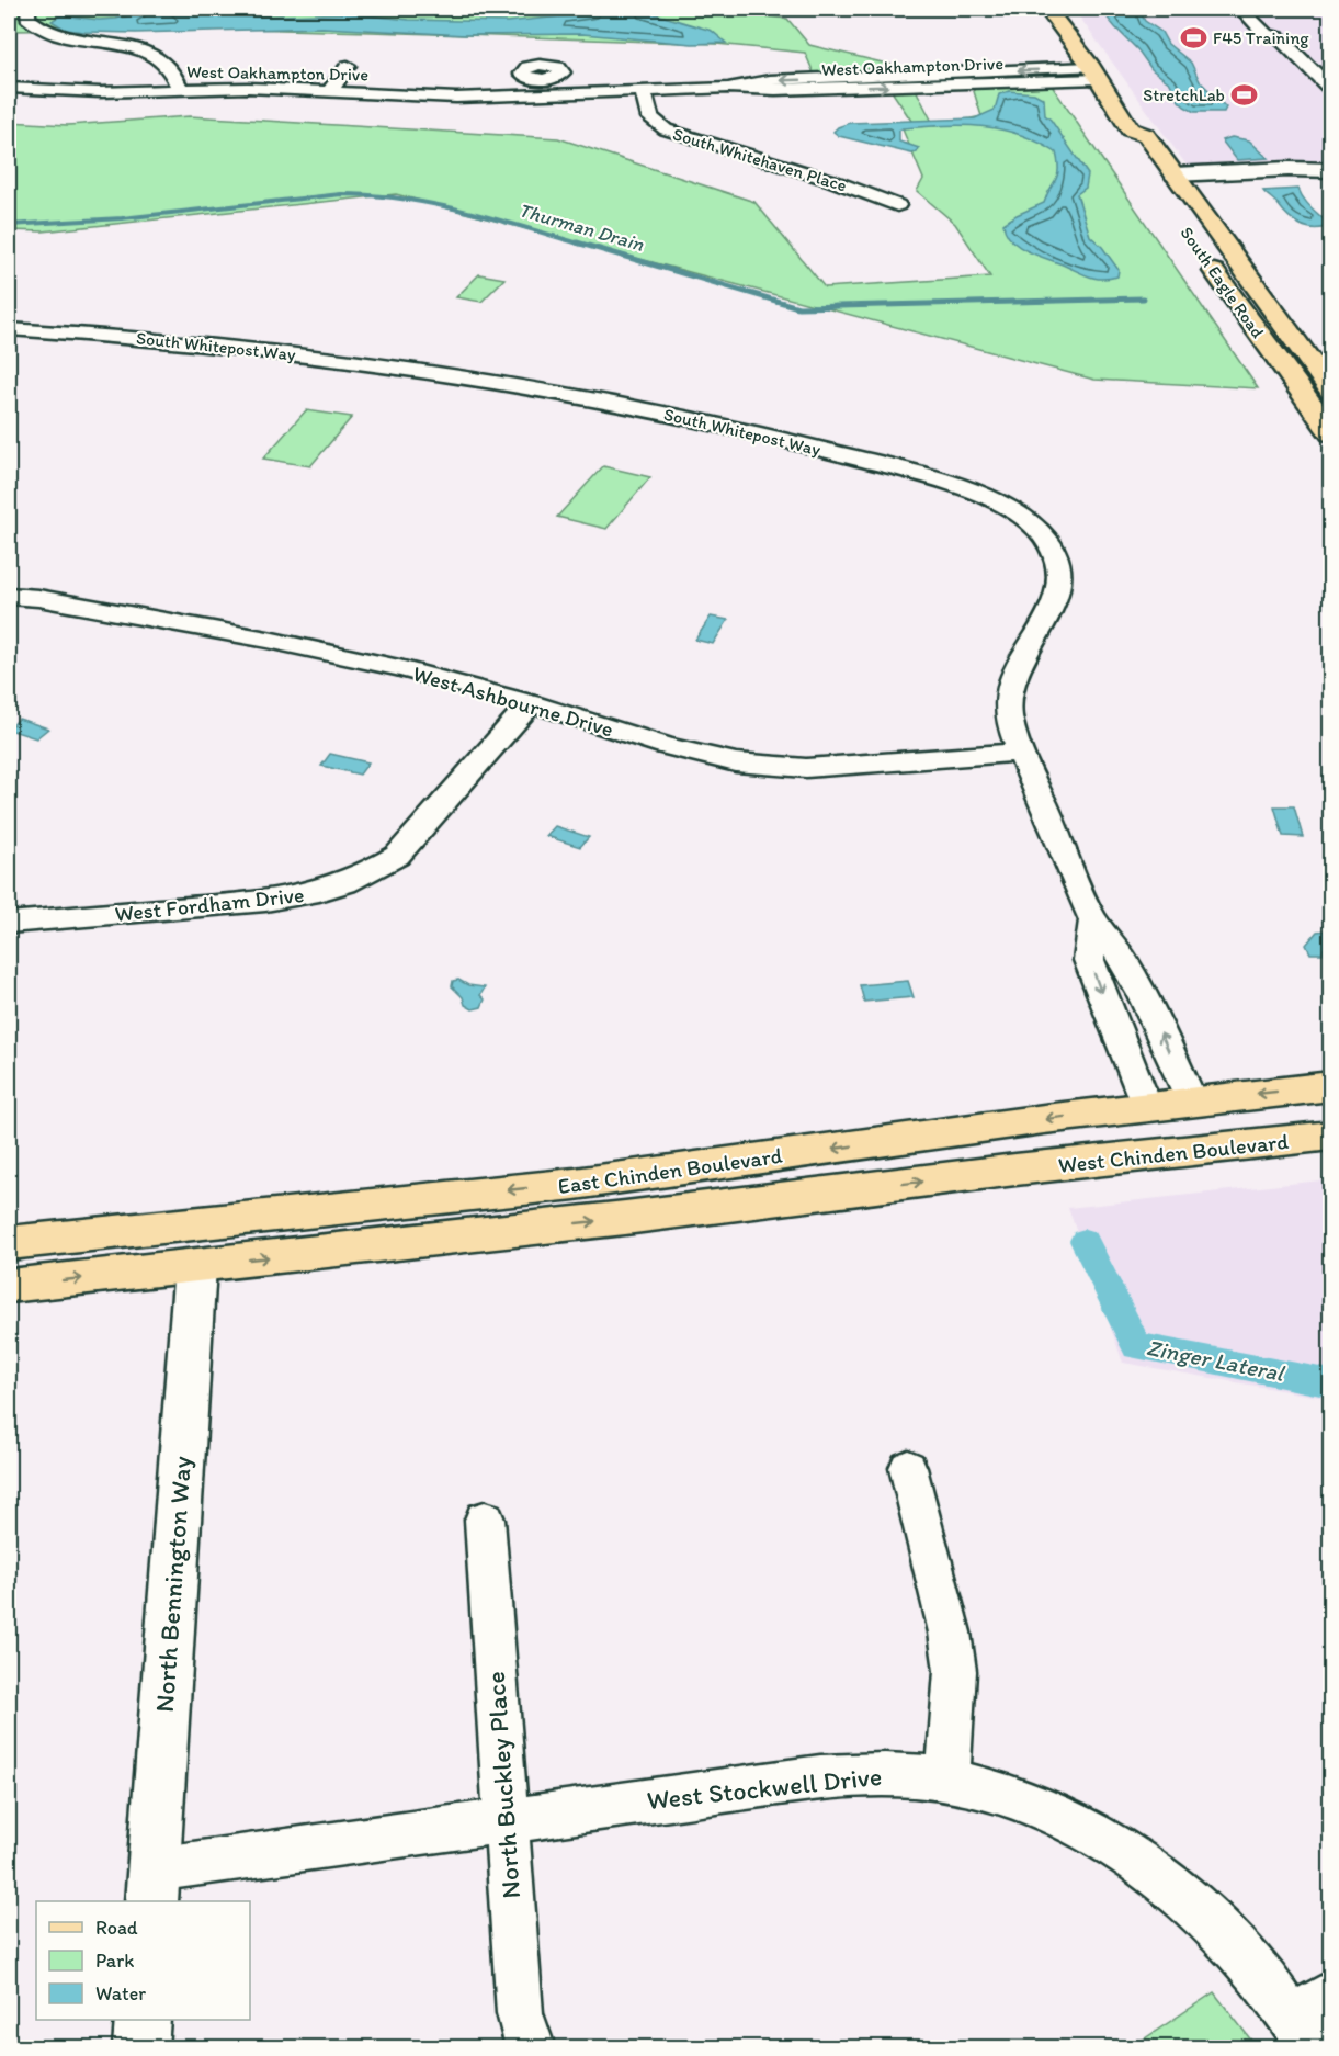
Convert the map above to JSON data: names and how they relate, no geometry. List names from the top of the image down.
{
  "streets": {
    "main road": ["South Eagle Road", "West Chinden Boulevard", "East Chinden Boulevard"],
    "street": [
      "West Oakhampton Drive",
      "South Whitehaven Place",
      "South Whitepost Way",
      "West Ashbourne Drive",
      "West Fordham Drive",
      "North Bennington Way",
      "North Buckley Place",
      "West Stockwell Drive"
    ]
  },
  "crossings": [
    ["West Oakhampton Drive", "South Whitehaven Place"],
    ["West Oakhampton Drive", "South Eagle Road"],
    ["South Whitepost Way", "West Ashbourne Drive"],
    ["South Whitepost Way", "East Chinden Boulevard"],
    ["West Ashbourne Drive", "West Fordham Drive"],
    ["West Chinden Boulevard", "East Chinden Boulevard"],
    ["East Chinden Boulevard", "North Bennington Way"],
    ["North Bennington Way", "West Stockwell Drive"],
    ["North Buckley Place", "West Stockwell Drive"]
  ],
  "water": ["Thurman Drain", "Zinger Lateral"],
  "places": {
    "sports": ["F45 Training", "StretchLab"]
  },
  "legend": ["Road", "Park", "Water"]
}
